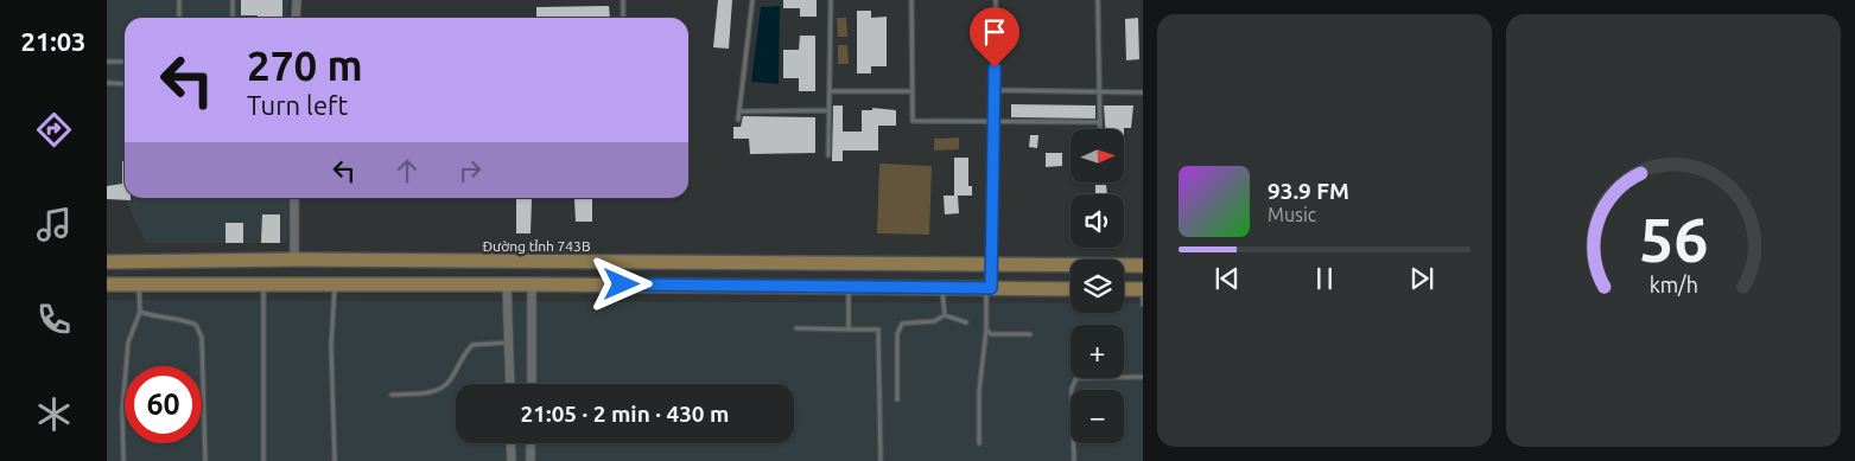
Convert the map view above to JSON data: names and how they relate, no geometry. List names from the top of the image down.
{
  "streets": {
    "main road": ["Đường tỉnh 743B"]
  },
  "north": "right",
  "page": {
    "tabs": "21:03",
    "turn": ["270 m", "Turn left"],
    "map_buttons": ["+", "−"],
    "song": ["93.9 FM", "Music"],
    "limit": "60",
    "trip": "21:05 · 2 min · 430 m",
    "gauge": ["56", "km/h"]
  }
}
